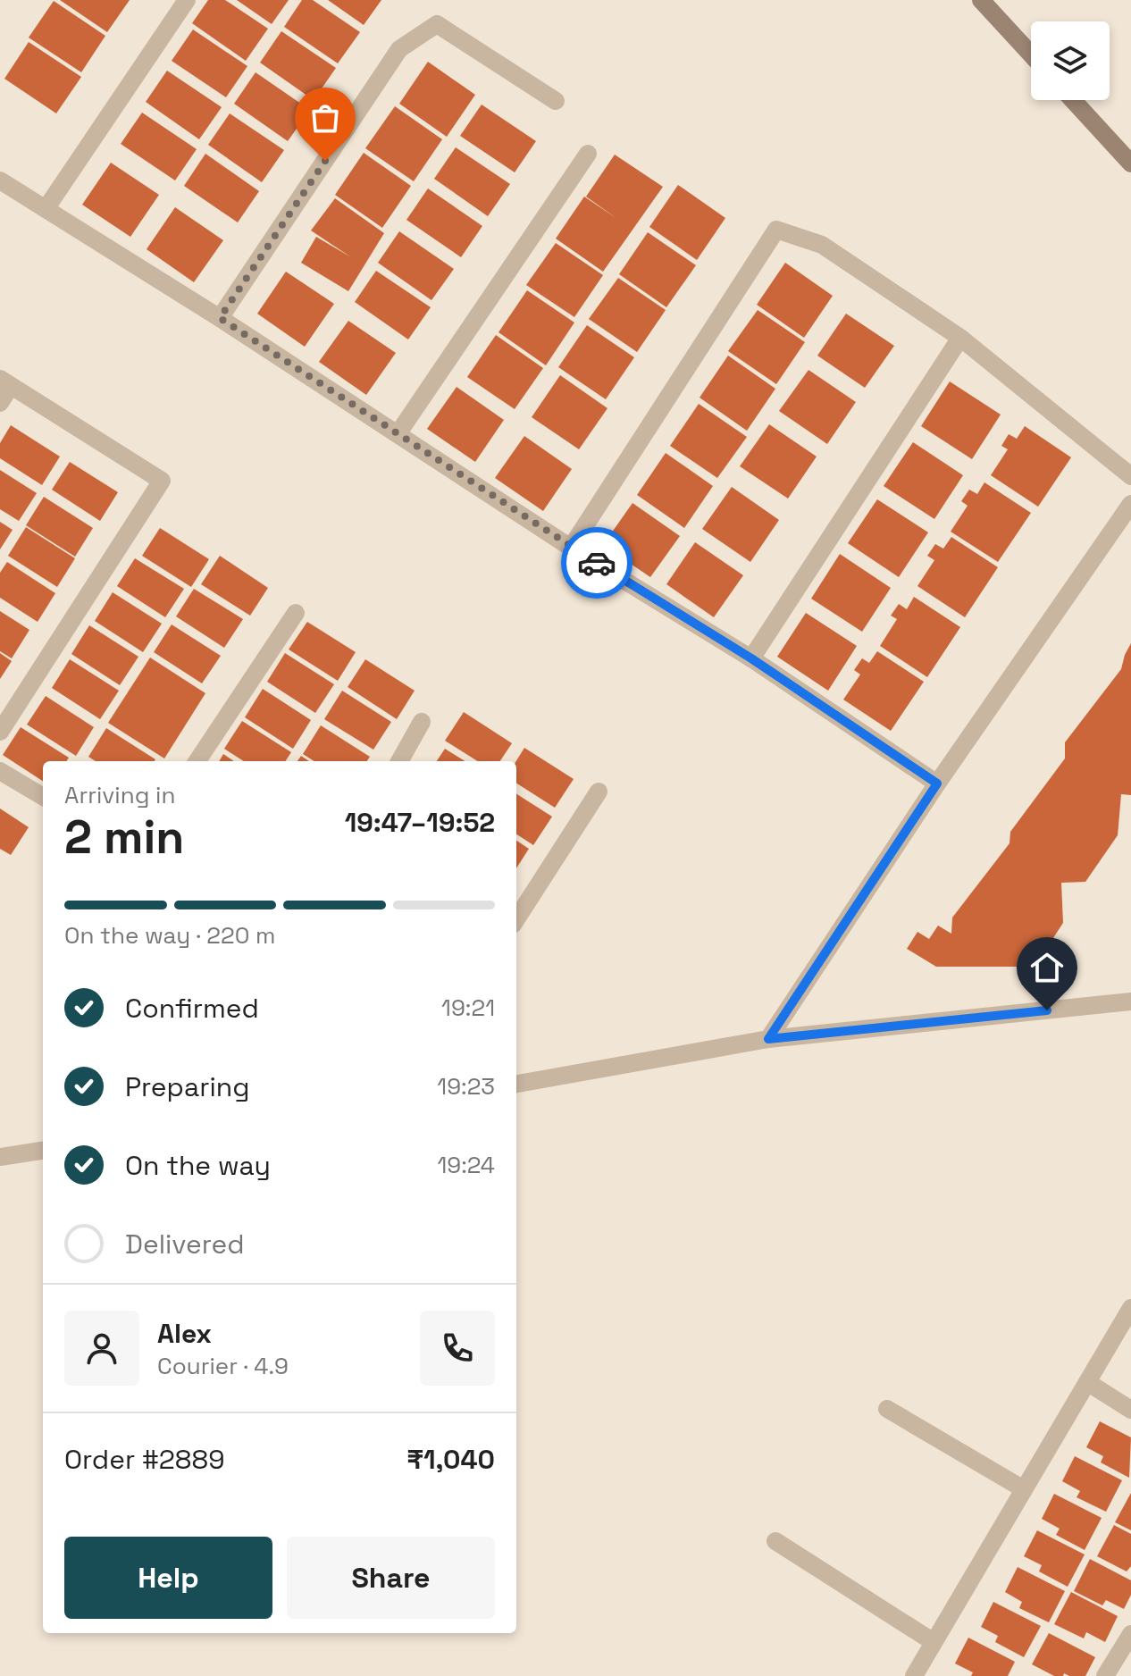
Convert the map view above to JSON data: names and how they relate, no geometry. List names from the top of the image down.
{
  "page": {
    "heading": ["2 min", "Arriving in", "19:47–19:52"],
    "panel": [
      "Alex",
      "Courier · 4.9",
      "Order #2889",
      "₹1,040"
    ],
    "bar": "On the way · 220 m",
    "list": [
      ["Confirmed", "19:21"],
      ["Preparing", "19:23"],
      ["On the way", "19:24"],
      "Delivered"
    ],
    "buttons": ["Help", "Share"]
  }
}
